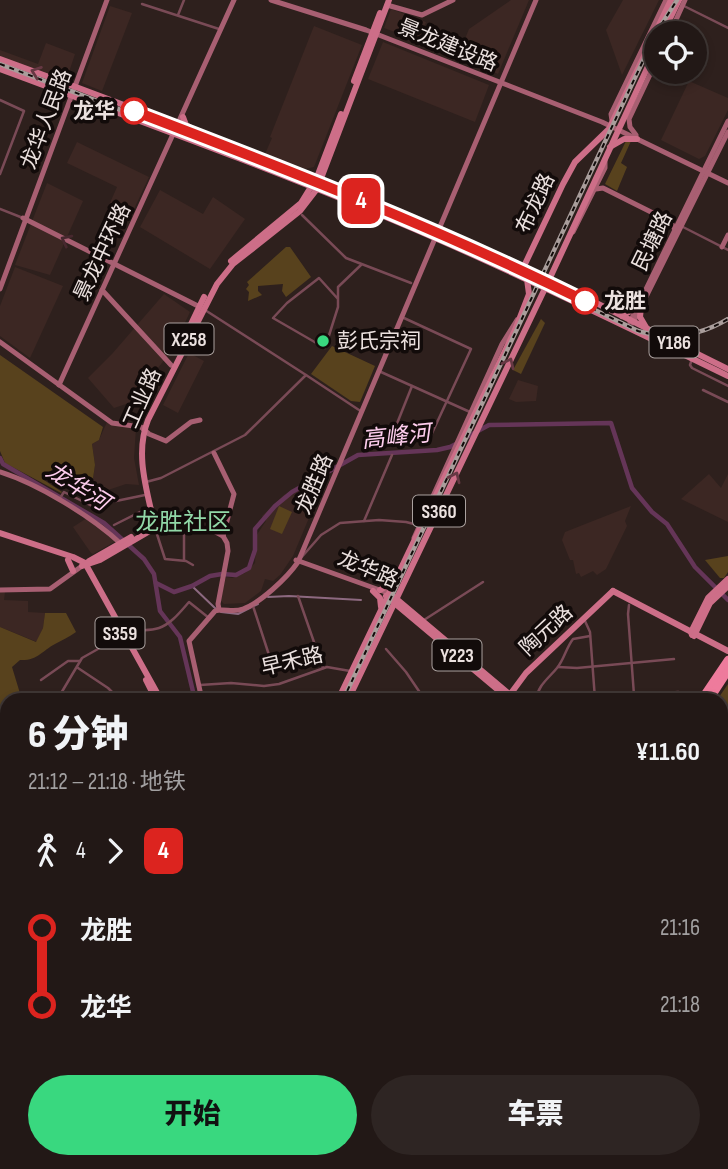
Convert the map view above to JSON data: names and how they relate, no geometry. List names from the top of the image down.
{
  "streets": {
    "main road": [
      "景龙建设路",
      "龙华人民路",
      "布龙路",
      "民塘路",
      "景龙中环路",
      "X258",
      "Y186",
      "工业路",
      "龙胜路",
      "S360",
      "龙华路",
      "陶元路",
      "S359",
      "Y223"
    ],
    "street": ["早禾路"]
  },
  "crossings": [
    ["景龙建设路", "布龙路"],
    ["景龙建设路", "民塘路"],
    ["景龙建设路", "工业路"],
    ["景龙建设路", "龙胜路"],
    ["龙华人民路", "Y186"],
    ["布龙路", "Y186"],
    ["布龙路", "S360"],
    ["民塘路", "Y186"],
    ["景龙中环路", "Y186"],
    ["Y186", "工业路"],
    ["Y186", "龙胜路"],
    ["龙胜路", "龙华路"],
    ["S360", "龙华路"],
    ["S360", "早禾路"]
  ],
  "districts": ["龙胜社区"],
  "water": ["高峰河", "龙华河"],
  "places": ["龙华", "龙胜", "彭氏宗祠"],
  "lines": ["metro line 4"],
  "page": {
    "on_map": "4",
    "heading": ["6 分钟", "21:12 – 21:18 · 地铁", "¥11.60"],
    "legs": ["4", "4"],
    "list": [
      {
        "name": "龙胜",
        "value": "21:16"
      },
      {
        "name": "龙华",
        "value": "21:18"
      }
    ],
    "buttons": ["开始", "车票"]
  }
}
